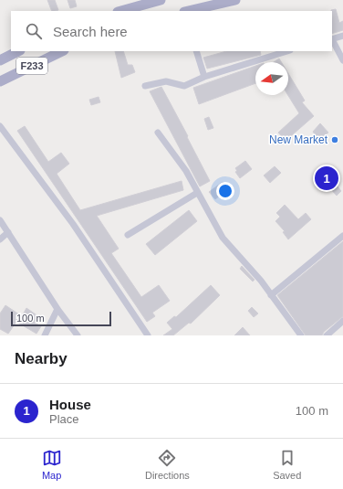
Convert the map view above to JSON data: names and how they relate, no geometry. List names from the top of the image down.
{
  "streets": {
    "main road": ["F233"]
  },
  "places": ["New Market"],
  "scale_bar": "100 m",
  "north": "left",
  "page": {
    "search": "Search here",
    "pins": "1",
    "scale": "100 m",
    "heading": "Nearby",
    "list": [
      {
        "mark": "1",
        "name": "House",
        "note": "Place",
        "value": "100 m"
      }
    ],
    "nav": ["Map", "Directions", "Saved"]
  }
}
